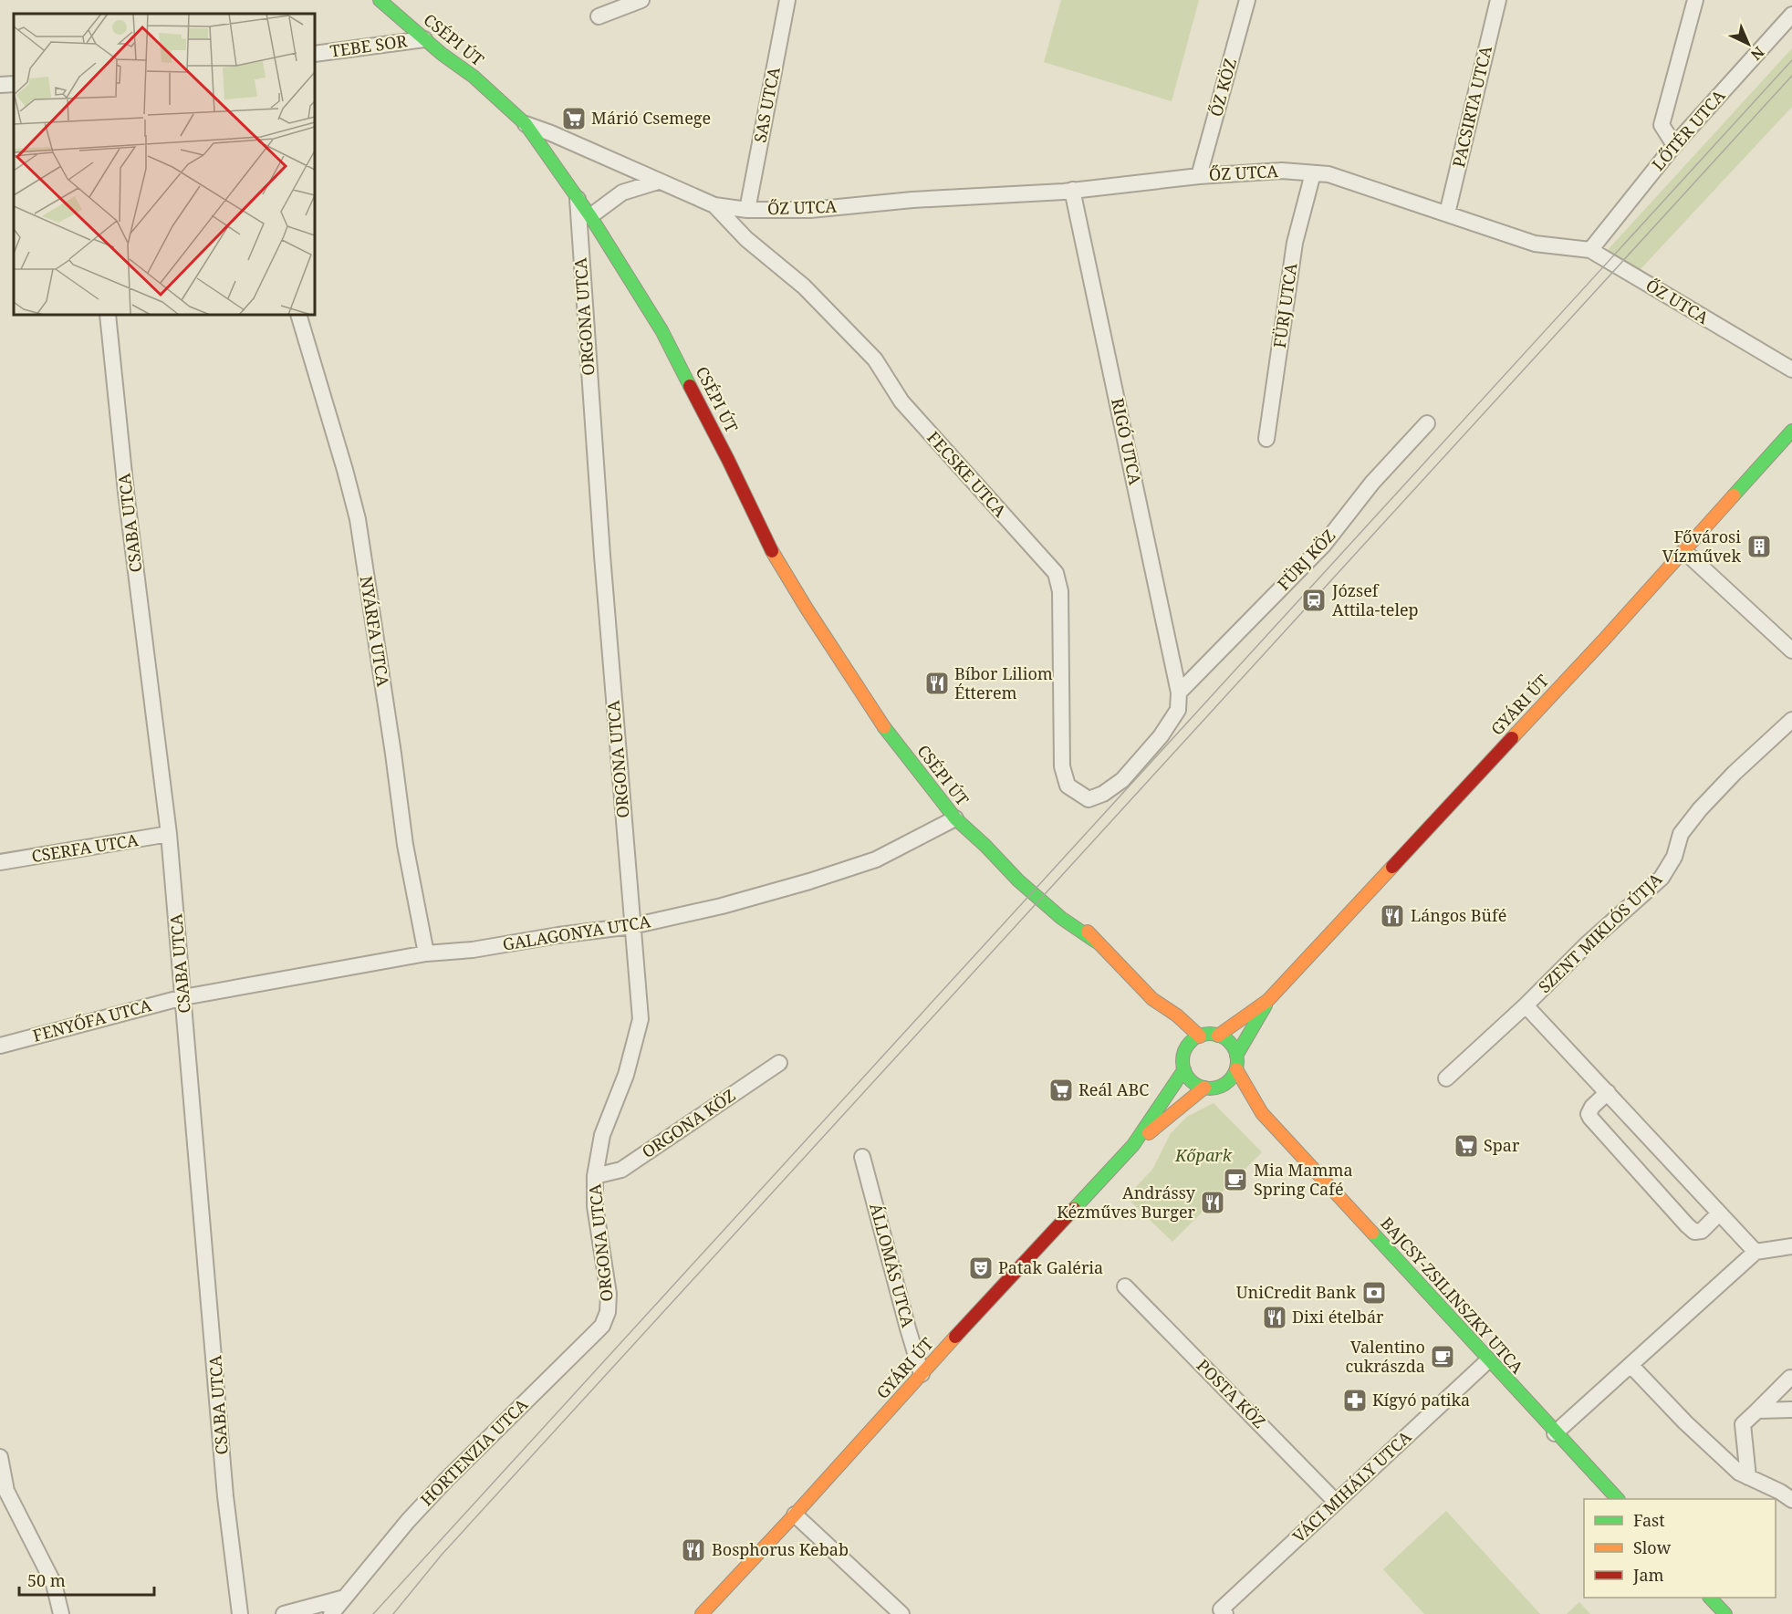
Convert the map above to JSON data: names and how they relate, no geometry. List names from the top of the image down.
{
  "streets": {
    "street": [
      "CSÉPI ÚT",
      "TEBE SOR",
      "ŐZ KÖZ",
      "SAS UTCA",
      "PACSIRTA UTCA",
      "LŐTÉR UTCA",
      "ŐZ UTCA",
      "FÜRJ UTCA",
      "ORGONA UTCA",
      "RIGÓ UTCA",
      "FECSKE UTCA",
      "CSABA UTCA",
      "FÜRJ KÖZ",
      "NYÁRFA UTCA",
      "GYÁRI ÚT",
      "CSERFA UTCA",
      "GALAGONYA UTCA",
      "SZENT MIKLÓS ÚTJA",
      "FENYŐFA UTCA",
      "ORGONA KÖZ",
      "ÁLLOMÁS UTCA",
      "BAJCSY-ZSILINSZKY UTCA",
      "POSTA KÖZ",
      "HORTENZIA UTCA",
      "VÁCI MIHÁLY UTCA"
    ]
  },
  "crossings": [
    ["CSÉPI ÚT", "TEBE SOR"],
    ["CSÉPI ÚT", "ŐZ UTCA"],
    ["CSÉPI ÚT", "ORGONA UTCA"],
    ["CSÉPI ÚT", "GYÁRI ÚT"],
    ["CSÉPI ÚT", "GALAGONYA UTCA"],
    ["CSÉPI ÚT", "BAJCSY-ZSILINSZKY UTCA"],
    ["ŐZ KÖZ", "ŐZ UTCA"],
    ["SAS UTCA", "ŐZ UTCA"],
    ["PACSIRTA UTCA", "ŐZ UTCA"],
    ["LŐTÉR UTCA", "ŐZ UTCA"],
    ["ŐZ UTCA", "FÜRJ UTCA"],
    ["ŐZ UTCA", "RIGÓ UTCA"],
    ["ŐZ UTCA", "FECSKE UTCA"],
    ["ORGONA UTCA", "GALAGONYA UTCA"],
    ["ORGONA UTCA", "ORGONA KÖZ"],
    ["ORGONA UTCA", "HORTENZIA UTCA"],
    ["RIGÓ UTCA", "FECSKE UTCA"],
    ["RIGÓ UTCA", "FÜRJ KÖZ"],
    ["FECSKE UTCA", "FÜRJ KÖZ"],
    ["CSABA UTCA", "CSERFA UTCA"],
    ["CSABA UTCA", "GALAGONYA UTCA"],
    ["CSABA UTCA", "FENYŐFA UTCA"],
    ["NYÁRFA UTCA", "GALAGONYA UTCA"],
    ["GYÁRI ÚT", "ÁLLOMÁS UTCA"],
    ["GYÁRI ÚT", "BAJCSY-ZSILINSZKY UTCA"],
    ["GALAGONYA UTCA", "FENYŐFA UTCA"],
    ["BAJCSY-ZSILINSZKY UTCA", "VÁCI MIHÁLY UTCA"],
    ["POSTA KÖZ", "VÁCI MIHÁLY UTCA"]
  ],
  "parks": ["Kőpark"],
  "places": {
    "supermarket": ["Márió Csemege", "Reál ABC", "Spar"],
    "building": ["Fővárosi Vízművek"],
    "station": ["József Attila-telep"],
    "restaurant": [
      "Bíbor Liliom Étterem",
      "Lángos Büfé",
      "Andrássy Kézműves Burger",
      "Dixi ételbár",
      "Bosphorus Kebab"
    ],
    "cafe": ["Mia Mamma Spring Café", "Valentino cukrászda"],
    "theatre": ["Patak Galéria"],
    "bank": ["UniCredit Bank"],
    "pharmacy": ["Kígyó patika"]
  },
  "legend": ["Fast", "Slow", "Jam"],
  "scale_bar": "50 m",
  "north": "bottom right"
}
